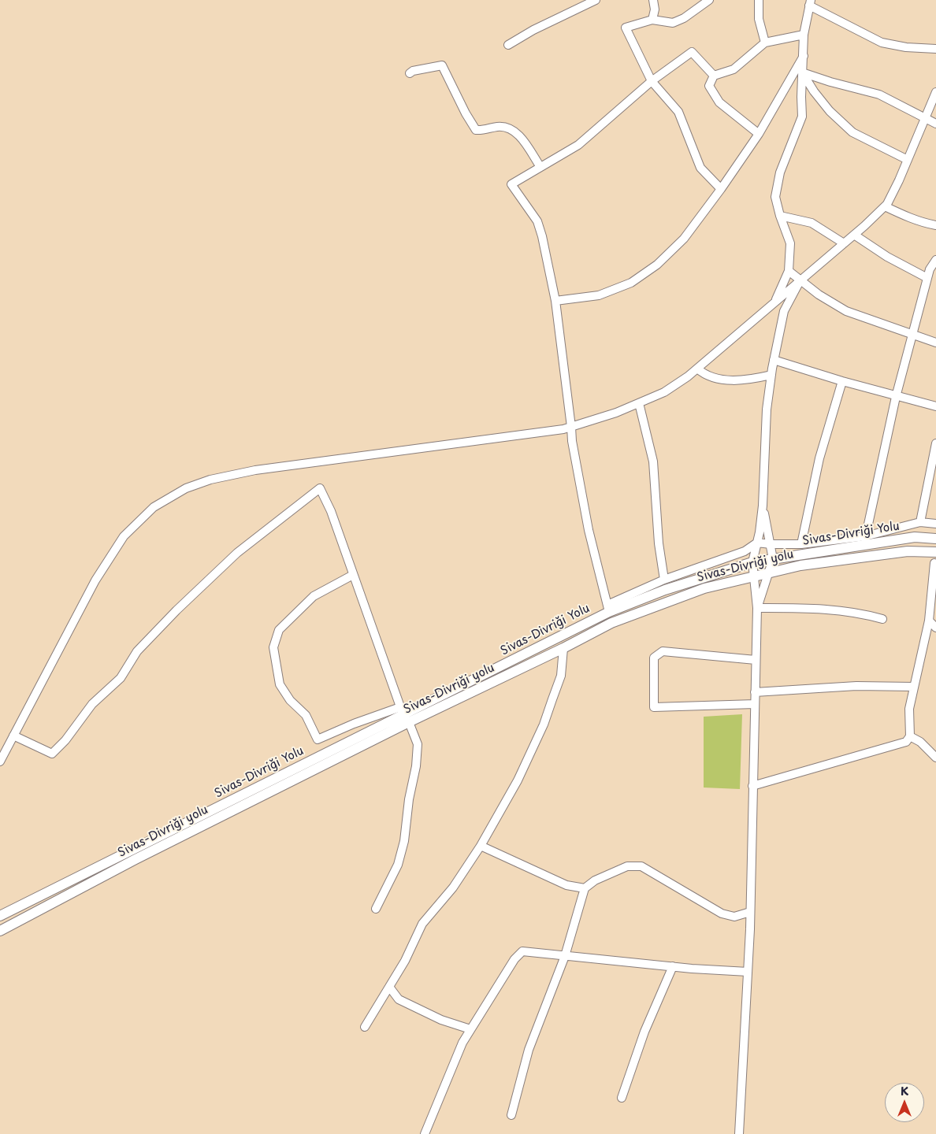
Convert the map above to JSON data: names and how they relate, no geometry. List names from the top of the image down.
{
  "streets": {
    "main road": ["Sivas-Divriği Yolu", "Sivas-Divriği yolu"]
  },
  "north": "top"
}
